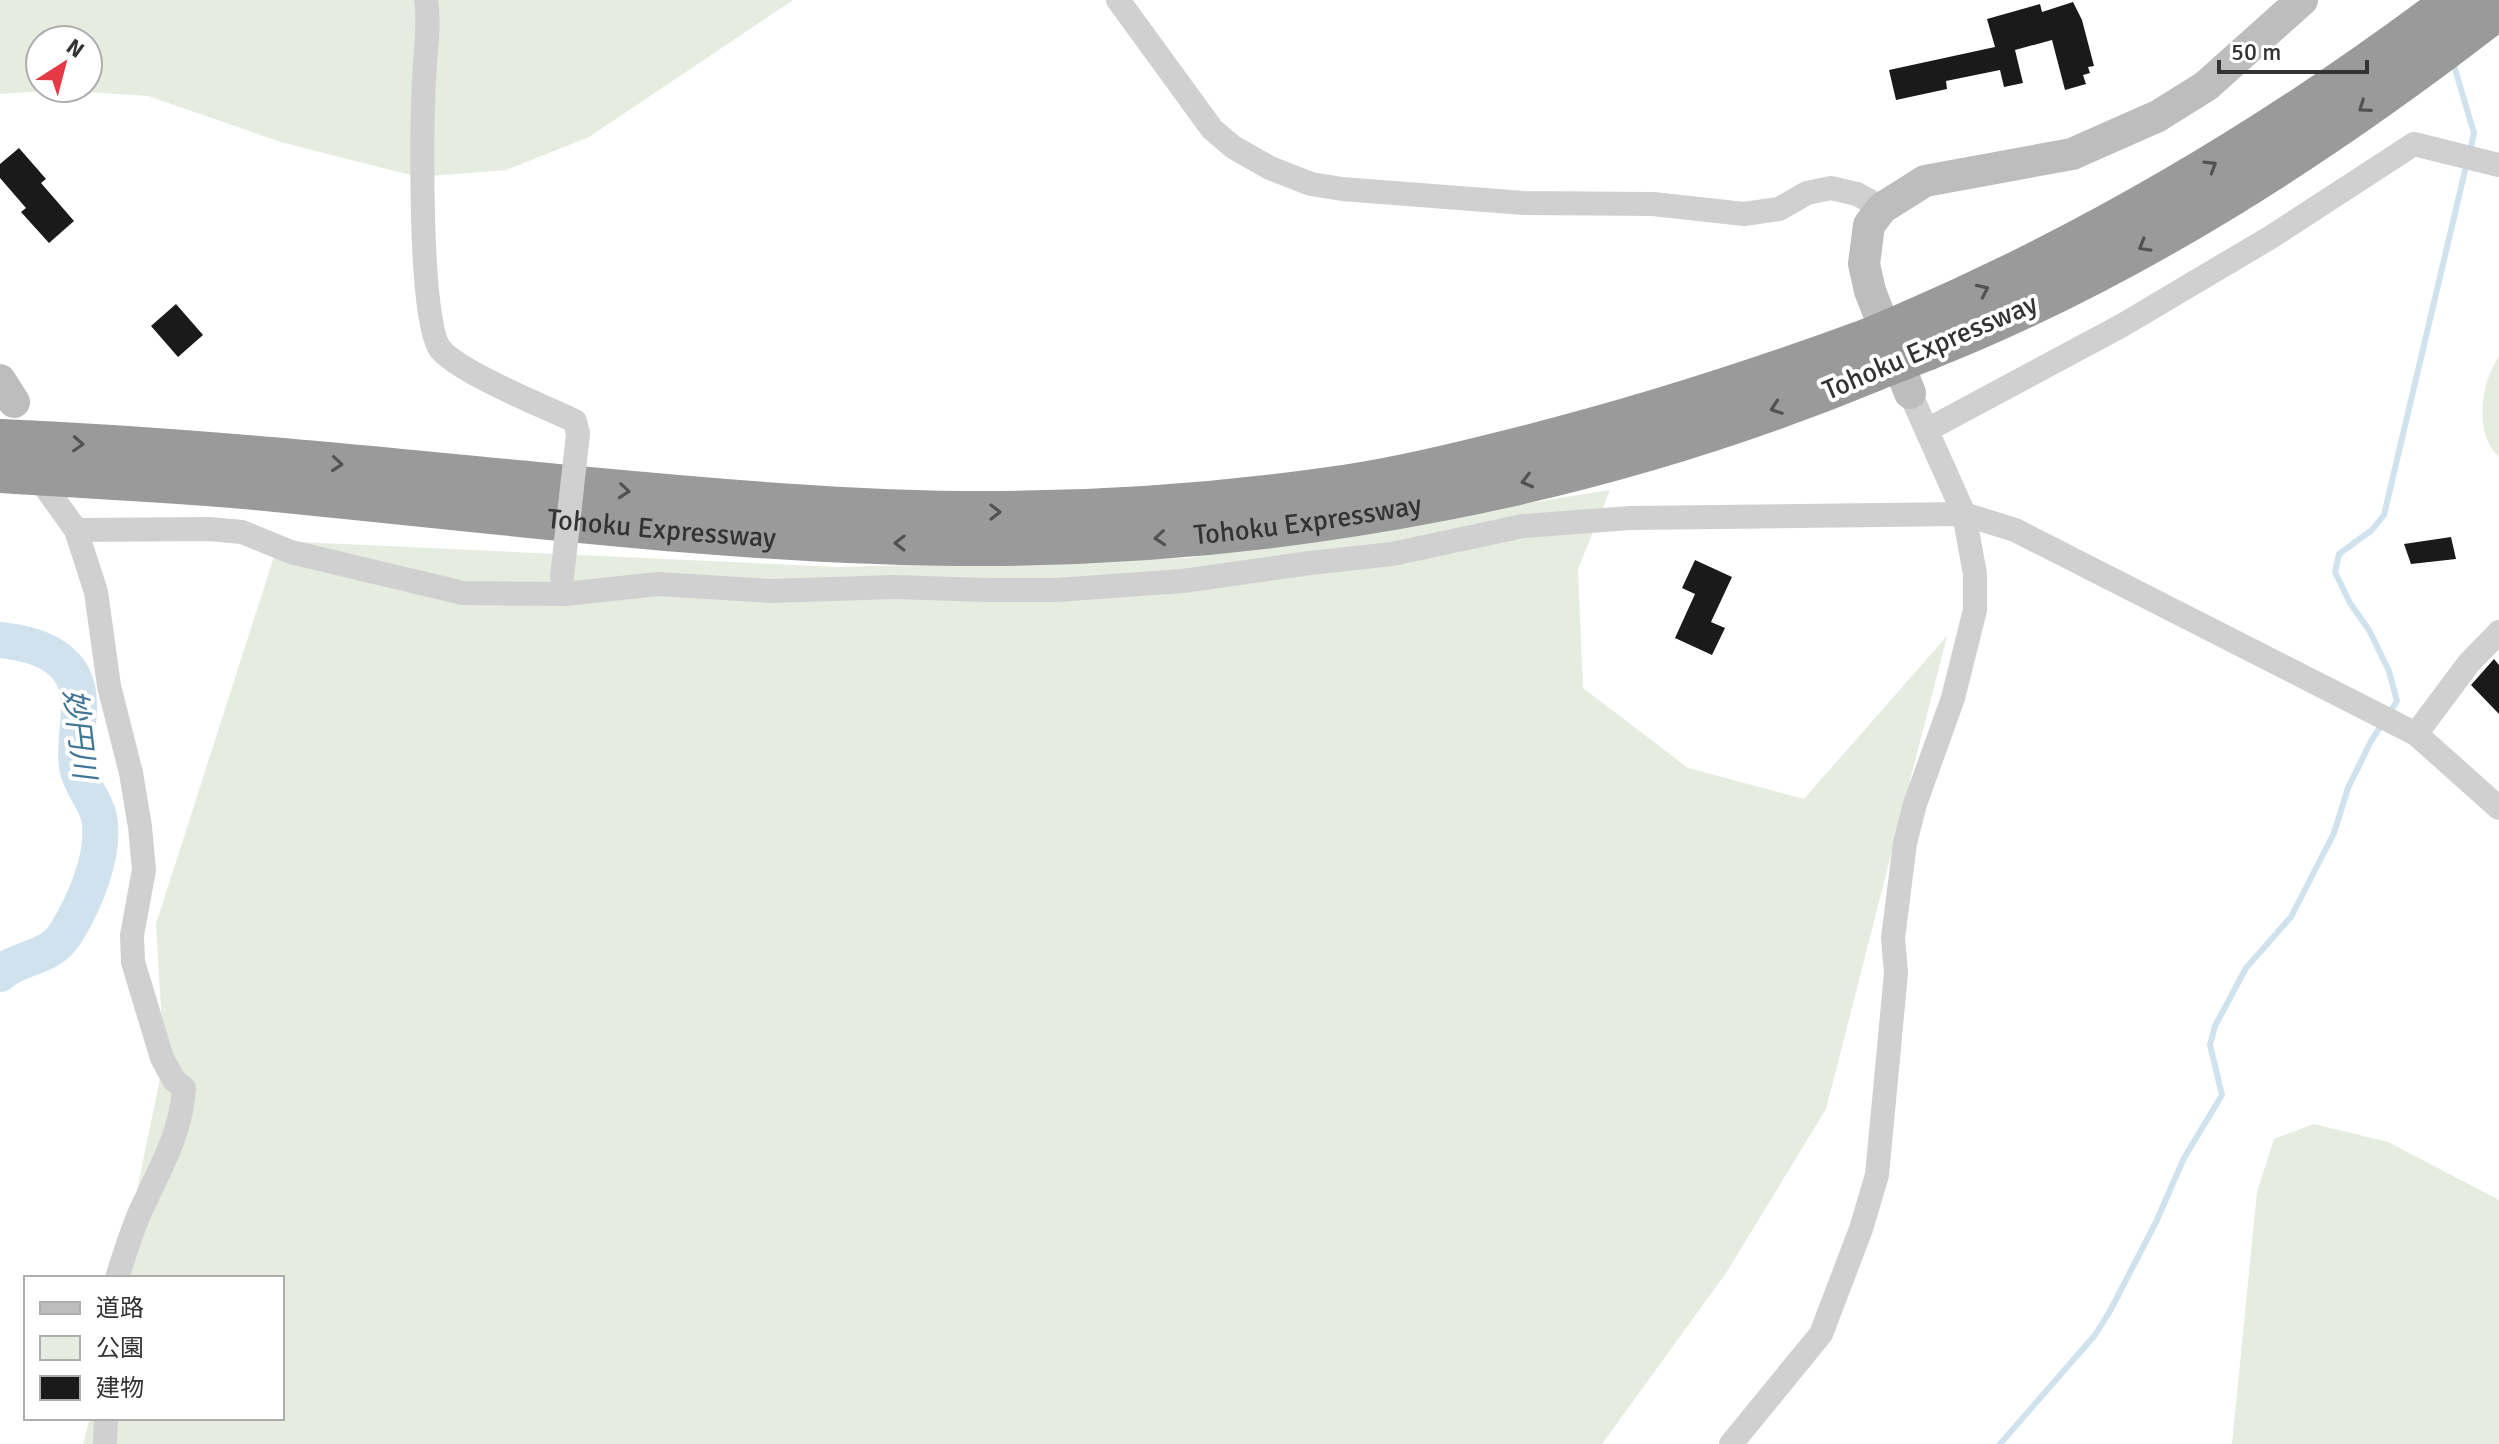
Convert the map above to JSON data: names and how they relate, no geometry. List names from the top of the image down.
{
  "streets": {
    "highway": ["Tohoku Expressway"]
  },
  "water": ["妙円川"],
  "legend": ["道路", "公園", "建物"],
  "scale_bar": "50 m",
  "north": "top right"
}
